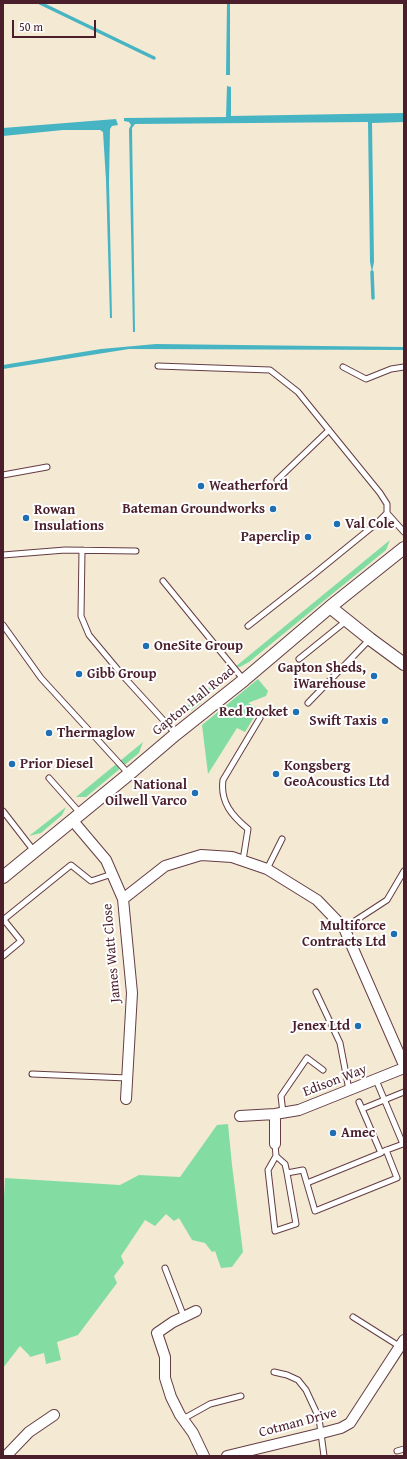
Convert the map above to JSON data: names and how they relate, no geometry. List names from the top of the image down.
{
  "streets": {
    "street": [
      "Gapton Hall Road",
      "James Watt Close",
      "Edison Way",
      "Cotman Drive"
    ]
  },
  "crossings": [
    ["Gapton Hall Road", "James Watt Close"]
  ],
  "places": [
    "Weatherford",
    "Bateman Groundworks",
    "Rowan Insulations",
    "Val Cole",
    "Paperclip",
    "OneSite Group",
    "Gibb Group",
    "Gapton Sheds, iWarehouse",
    "Red Rocket",
    "Swift Taxis",
    "Thermaglow",
    "Prior Diesel",
    "Kongsberg GeoAcoustics Ltd",
    "National Oilwell Varco",
    "Multiforce Contracts Ltd",
    "Jenex Ltd",
    "Amec"
  ],
  "scale_bar": "50 m"
}
